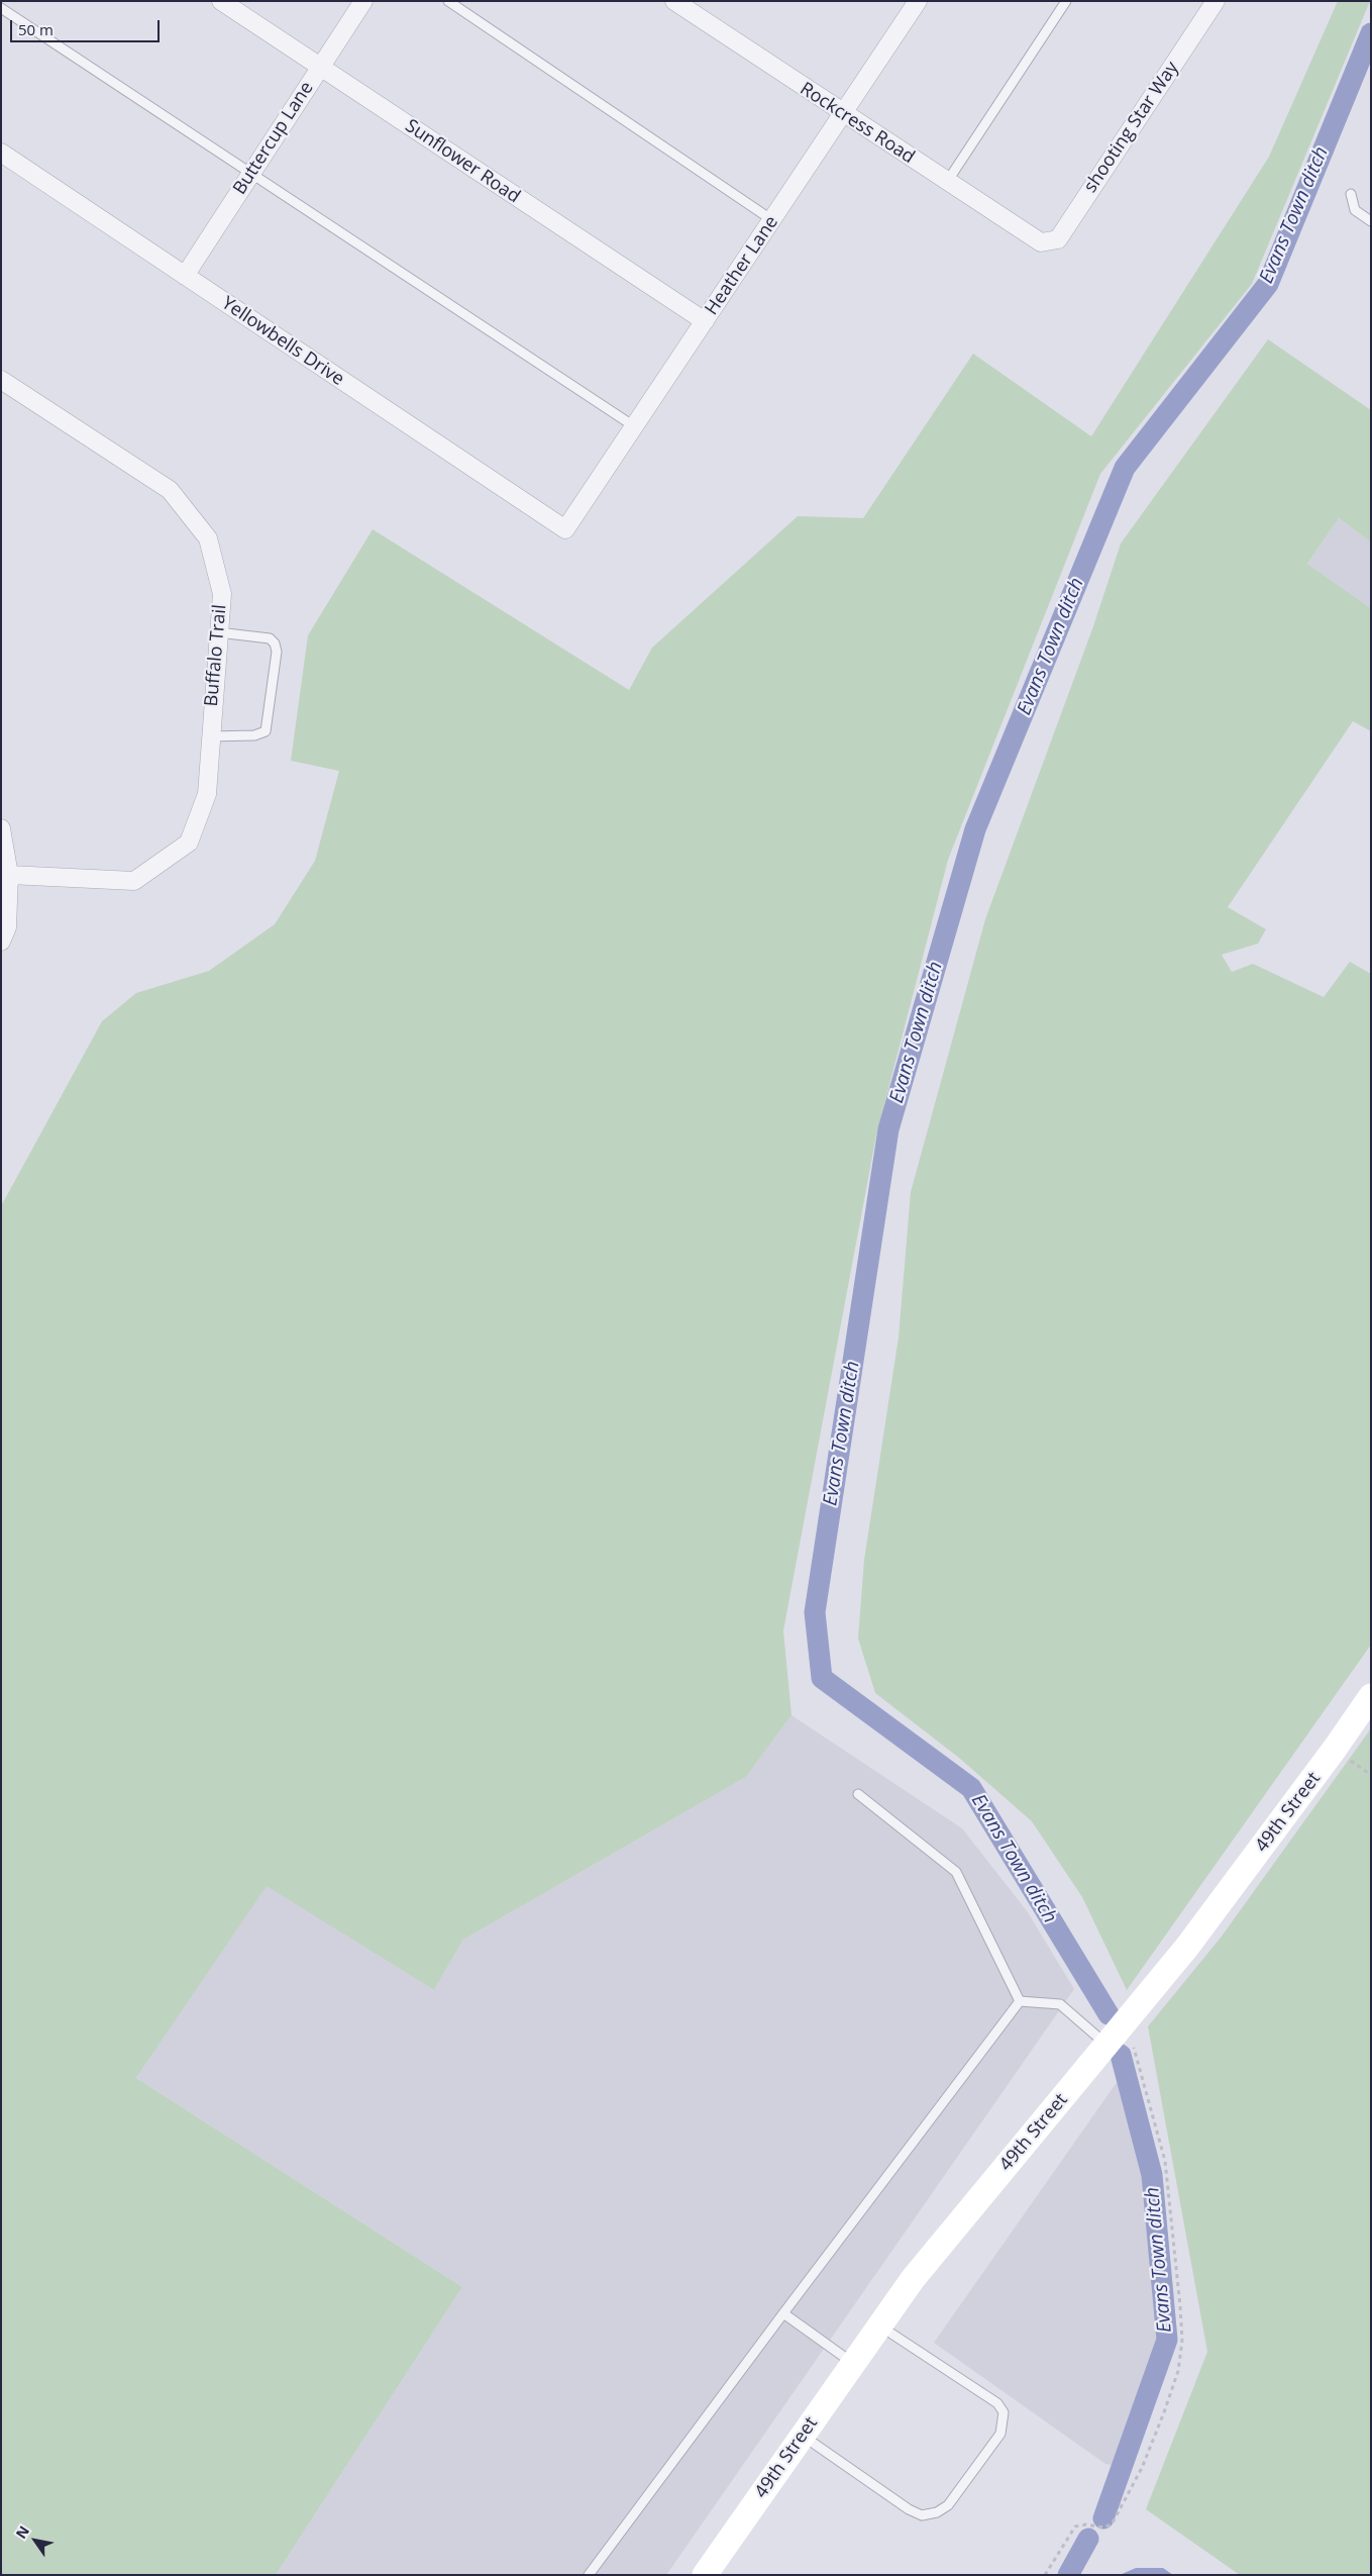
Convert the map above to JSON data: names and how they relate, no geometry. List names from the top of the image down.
{
  "streets": {
    "street": [
      "Rockcress Road",
      "shooting Star Way",
      "Buttercup Lane",
      "Sunflower Road",
      "Heather Lane",
      "Yellowbells Drive",
      "Buffalo Trail",
      "49th Street"
    ]
  },
  "crossings": [
    ["Rockcress Road", "shooting Star Way"],
    ["Rockcress Road", "Heather Lane"],
    ["Buttercup Lane", "Sunflower Road"],
    ["Buttercup Lane", "Yellowbells Drive"],
    ["Sunflower Road", "Heather Lane"],
    ["Heather Lane", "Yellowbells Drive"]
  ],
  "water": ["Evans Town ditch"],
  "scale_bar": "50 m",
  "north": "top left"
}
